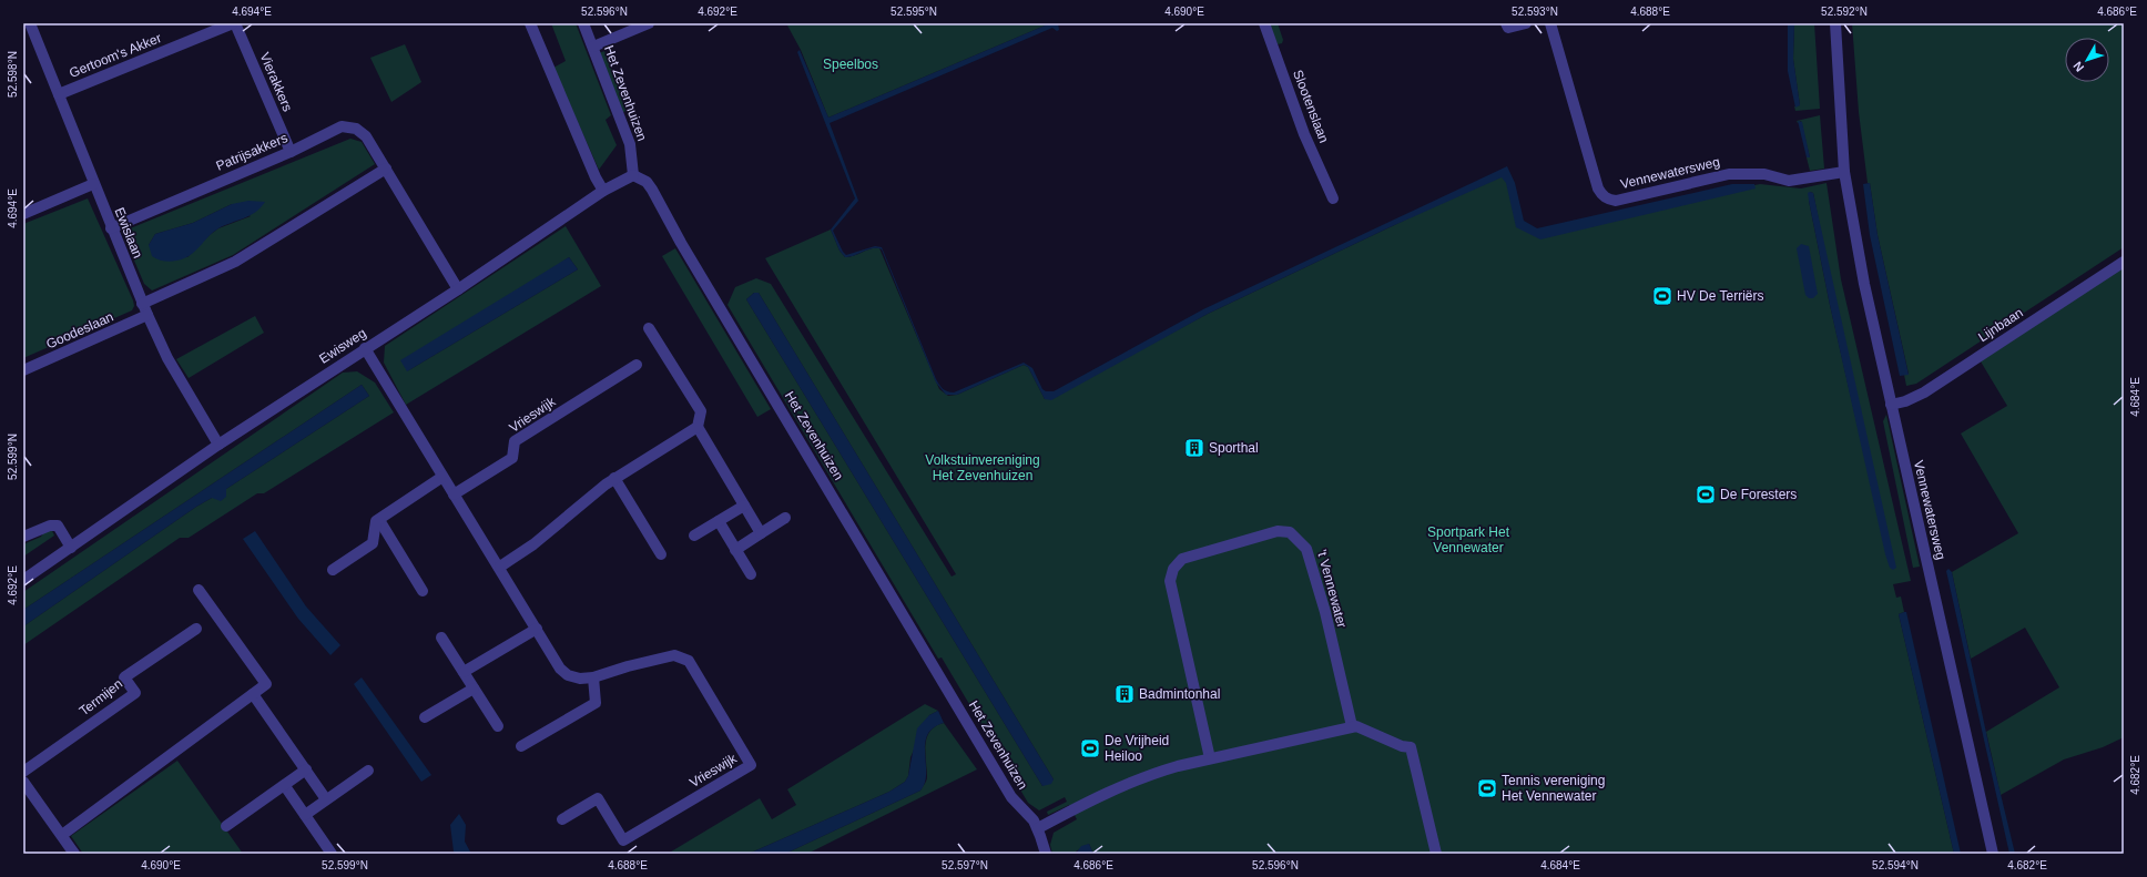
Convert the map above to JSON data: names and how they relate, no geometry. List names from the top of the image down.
{
  "streets": {
    "street": [
      "Gertoom's Akker",
      "Vierakkers",
      "Het Zevenhuizen",
      "Slootenslaan",
      "Patrijsakkers",
      "Vennewatersweg",
      "Ewislaan",
      "Lijnbaan",
      "Goodeslaan",
      "Ewisweg",
      "Vrieswijk",
      "'t Vennewater",
      "Termijen"
    ]
  },
  "crossings": [
    ["Gertoom's Akker", "Vierakkers"],
    ["Gertoom's Akker", "Ewislaan"],
    ["Vierakkers", "Patrijsakkers"],
    ["Het Zevenhuizen", "Ewisweg"],
    ["Patrijsakkers", "Ewislaan"],
    ["Patrijsakkers", "Ewisweg"],
    ["Vennewatersweg", "Lijnbaan"],
    ["Ewislaan", "Goodeslaan"],
    ["Ewislaan", "Ewisweg"],
    ["Ewisweg", "Vrieswijk"]
  ],
  "parks": ["Speelbos", "Volkstuinvereniging Het Zevenhuizen", "Sportpark Het Vennewater"],
  "places": {
    "sports": [
      "HV De Terriërs",
      "De Foresters",
      "De Vrijheid Heiloo",
      "Tennis vereniging Het Vennewater"
    ],
    "building": ["Sporthal", "Badmintonhal"]
  },
  "north": "bottom left",
  "coordinates": [
    "4.694°E",
    "52.596°N",
    "4.692°E",
    "52.595°N",
    "4.690°E",
    "52.593°N",
    "4.688°E",
    "52.592°N",
    "4.686°E",
    "52.598°N",
    "4.684°E",
    "52.599°N",
    "4.682°E",
    "52.597°N",
    "52.594°N"
  ]
}
